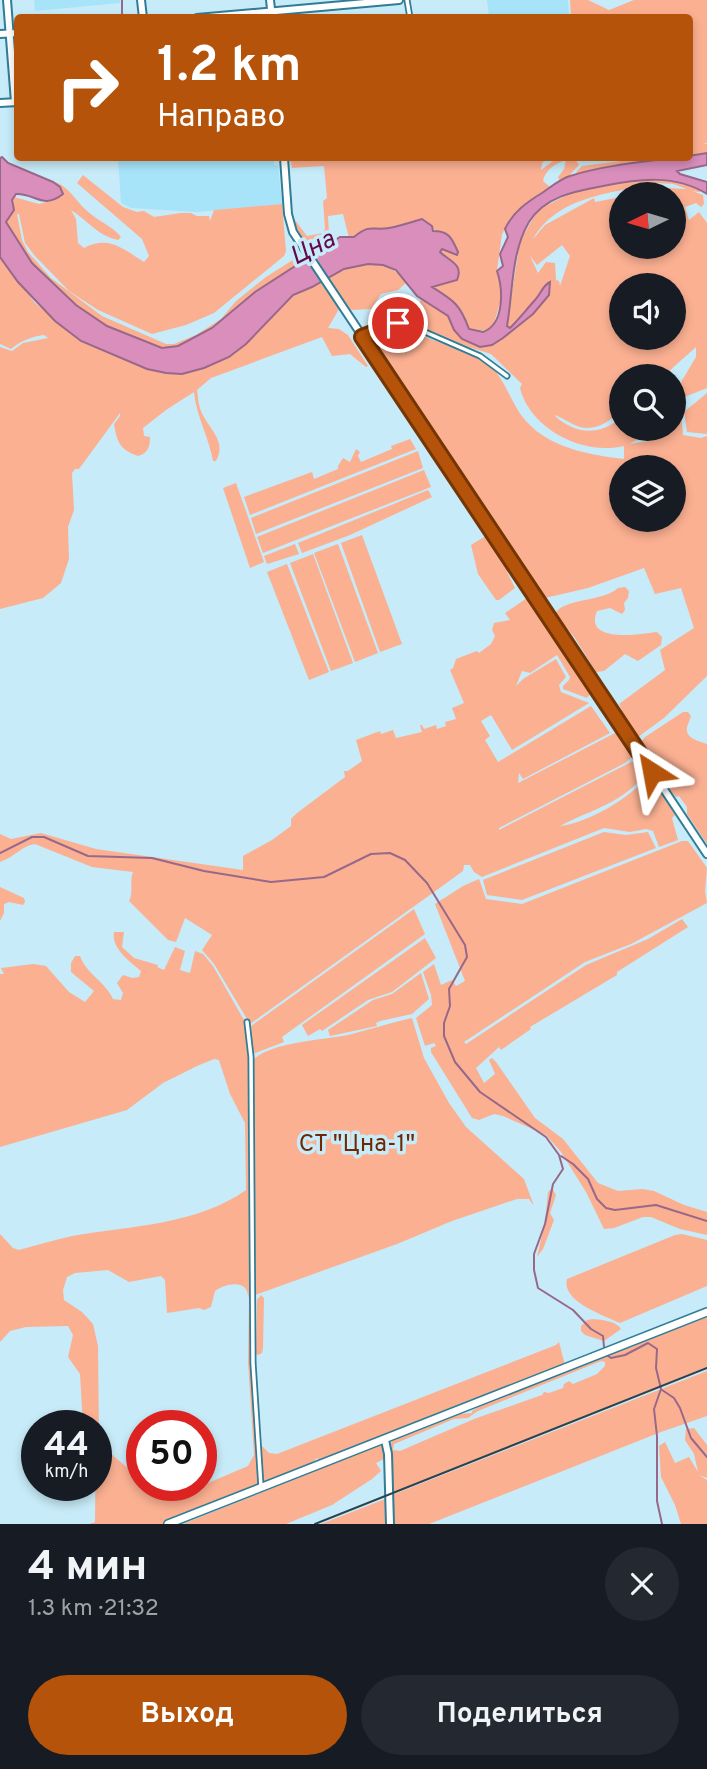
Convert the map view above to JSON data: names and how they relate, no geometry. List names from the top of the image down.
{
  "water": ["Цна"],
  "parks": ["СТ \"Цна-1\""],
  "north": "left",
  "page": {
    "turn": ["1.2 km", "Направо"],
    "speed": "44 km/h",
    "limit": "50",
    "heading": ["4 мин", "1.3 km · 21:32"],
    "buttons": ["Выход", "Поделиться"]
  }
}
